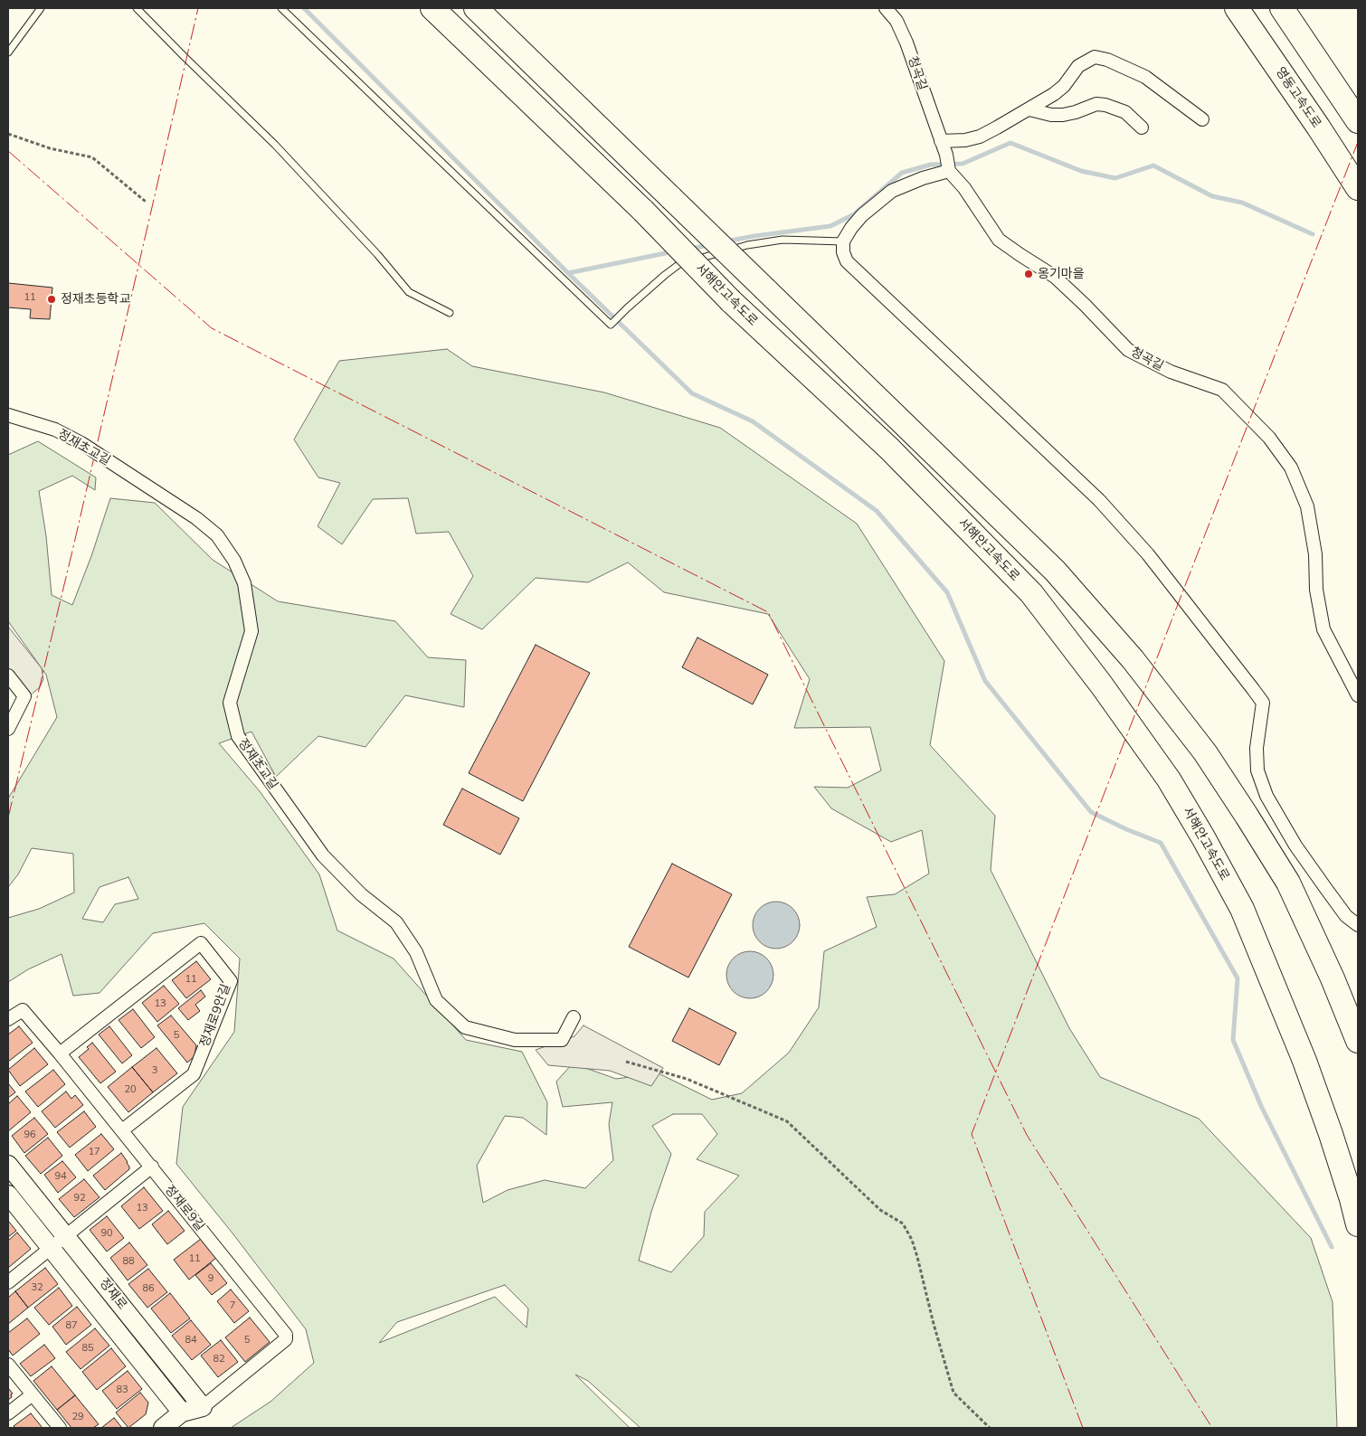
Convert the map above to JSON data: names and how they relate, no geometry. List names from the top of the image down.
{
  "streets": {
    "highway": ["영동고속도로", "서해안고속도로"],
    "street": [
      "청곡길",
      "정재초교길",
      "정재로9안길",
      "정재로9길",
      "정재로"
    ]
  },
  "crossings": [
    ["정재로9안길", "정재로9길"],
    ["정재로9길", "정재로"]
  ],
  "places": ["옹기마을", "정재초등학교"],
  "house_numbers": [
    "11",
    "11",
    "13",
    "5",
    "3",
    "20",
    "96",
    "17",
    "94",
    "92",
    "13",
    "90",
    "11",
    "88",
    "9",
    "32",
    "86",
    "7",
    "87",
    "84",
    "5",
    "85",
    "82",
    "83",
    "29"
  ]
}
